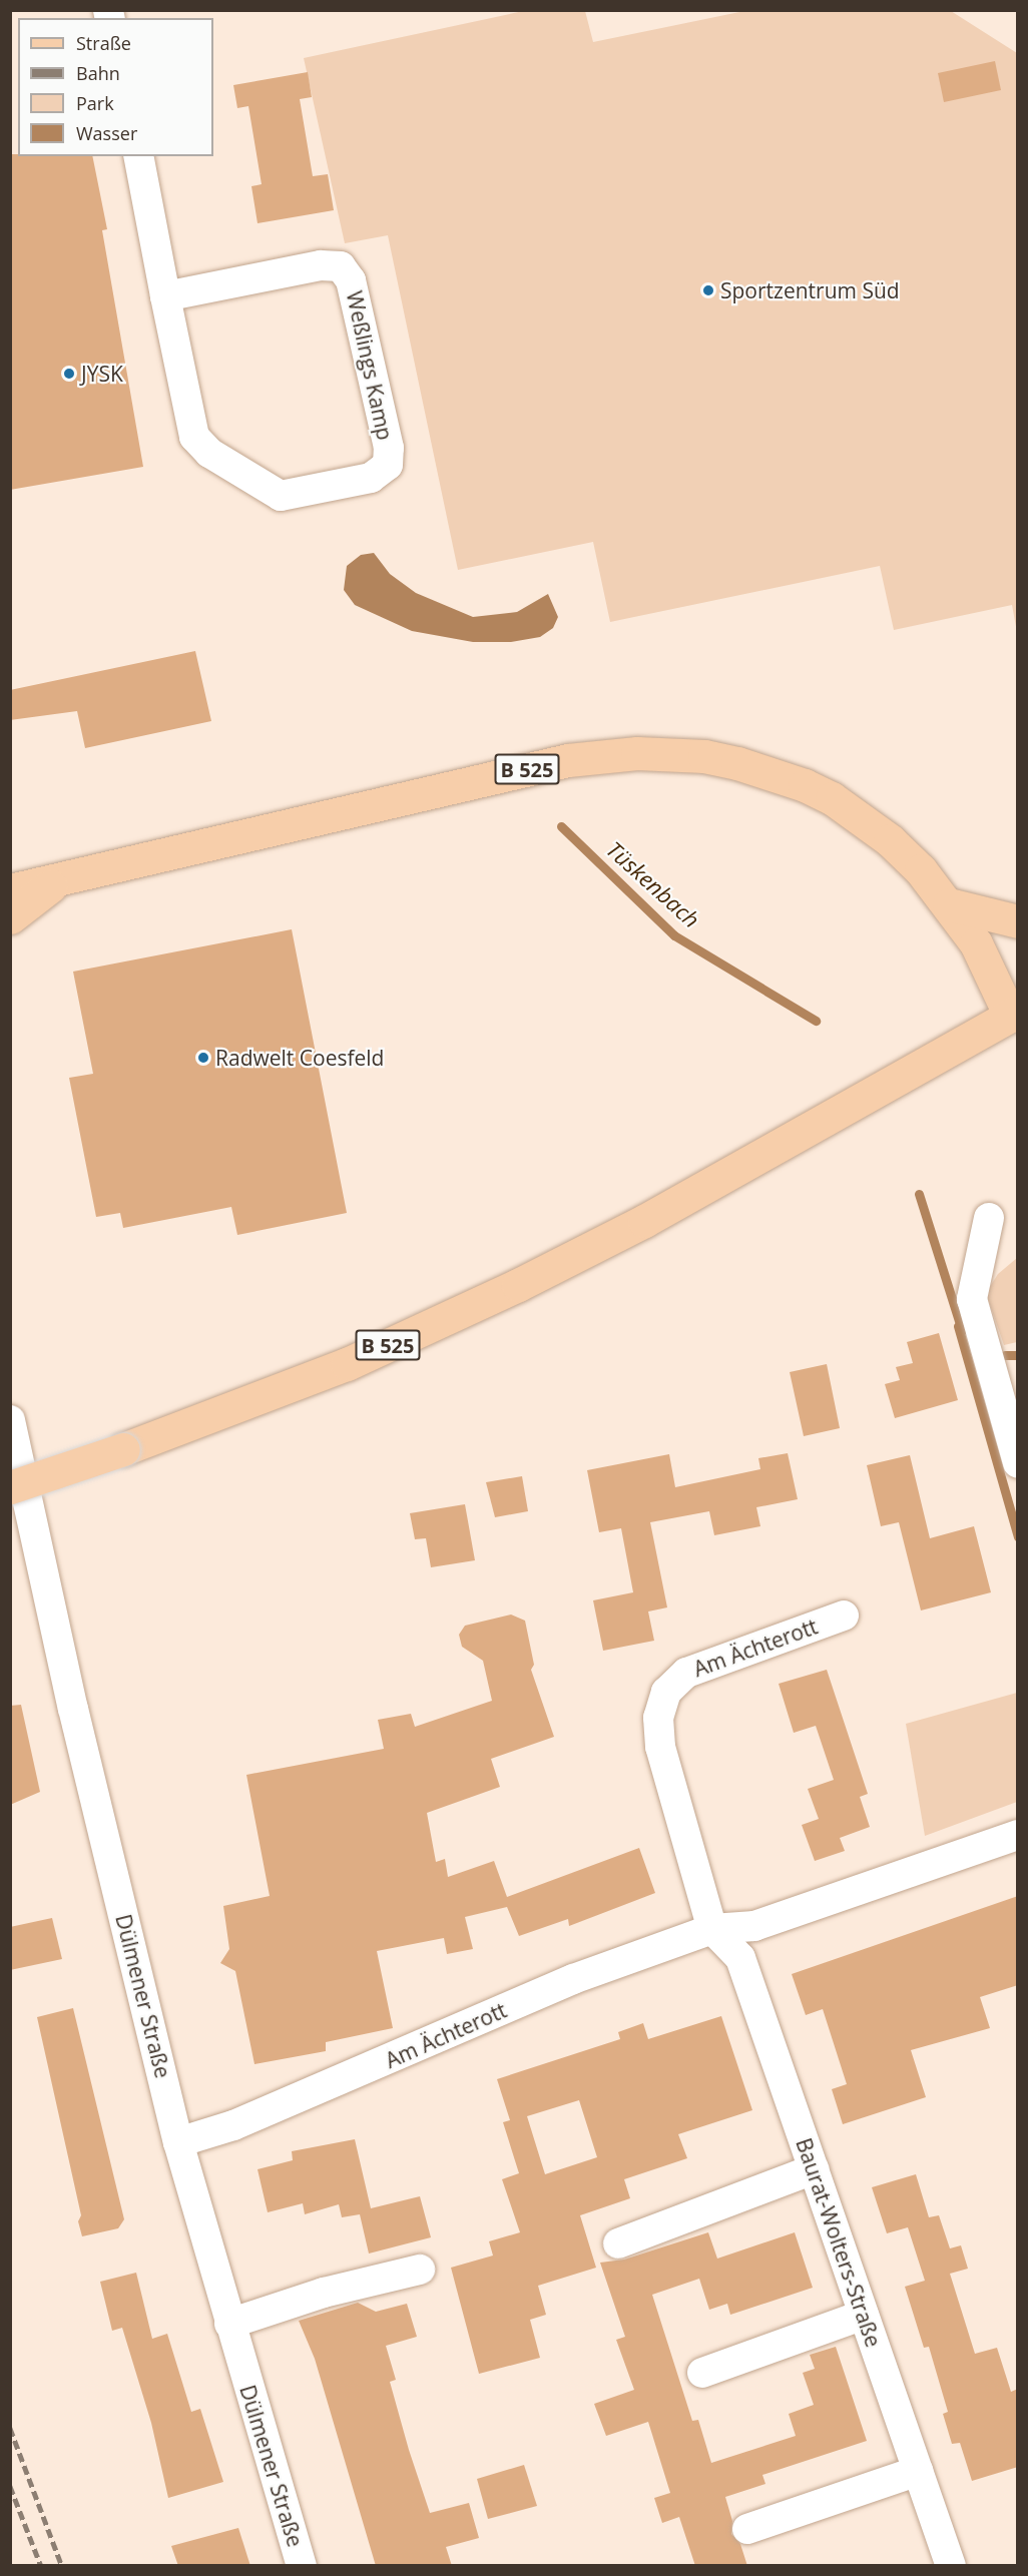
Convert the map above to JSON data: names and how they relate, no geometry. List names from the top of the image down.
{
  "streets": {
    "main road": ["B 525"],
    "street": [
      "Weßlings Kamp",
      "Am Ächterott",
      "Dülmener Straße",
      "Baurat-Wolters-Straße"
    ]
  },
  "crossings": [
    ["Am Ächterott", "Dülmener Straße"],
    ["Am Ächterott", "Baurat-Wolters-Straße"]
  ],
  "water": ["Tüskenbach"],
  "places": ["Sportzentrum Süd", "JYSK", "Radwelt Coesfeld"],
  "legend": [
    "Straße",
    "Bahn",
    "Park",
    "Wasser"
  ]
}
